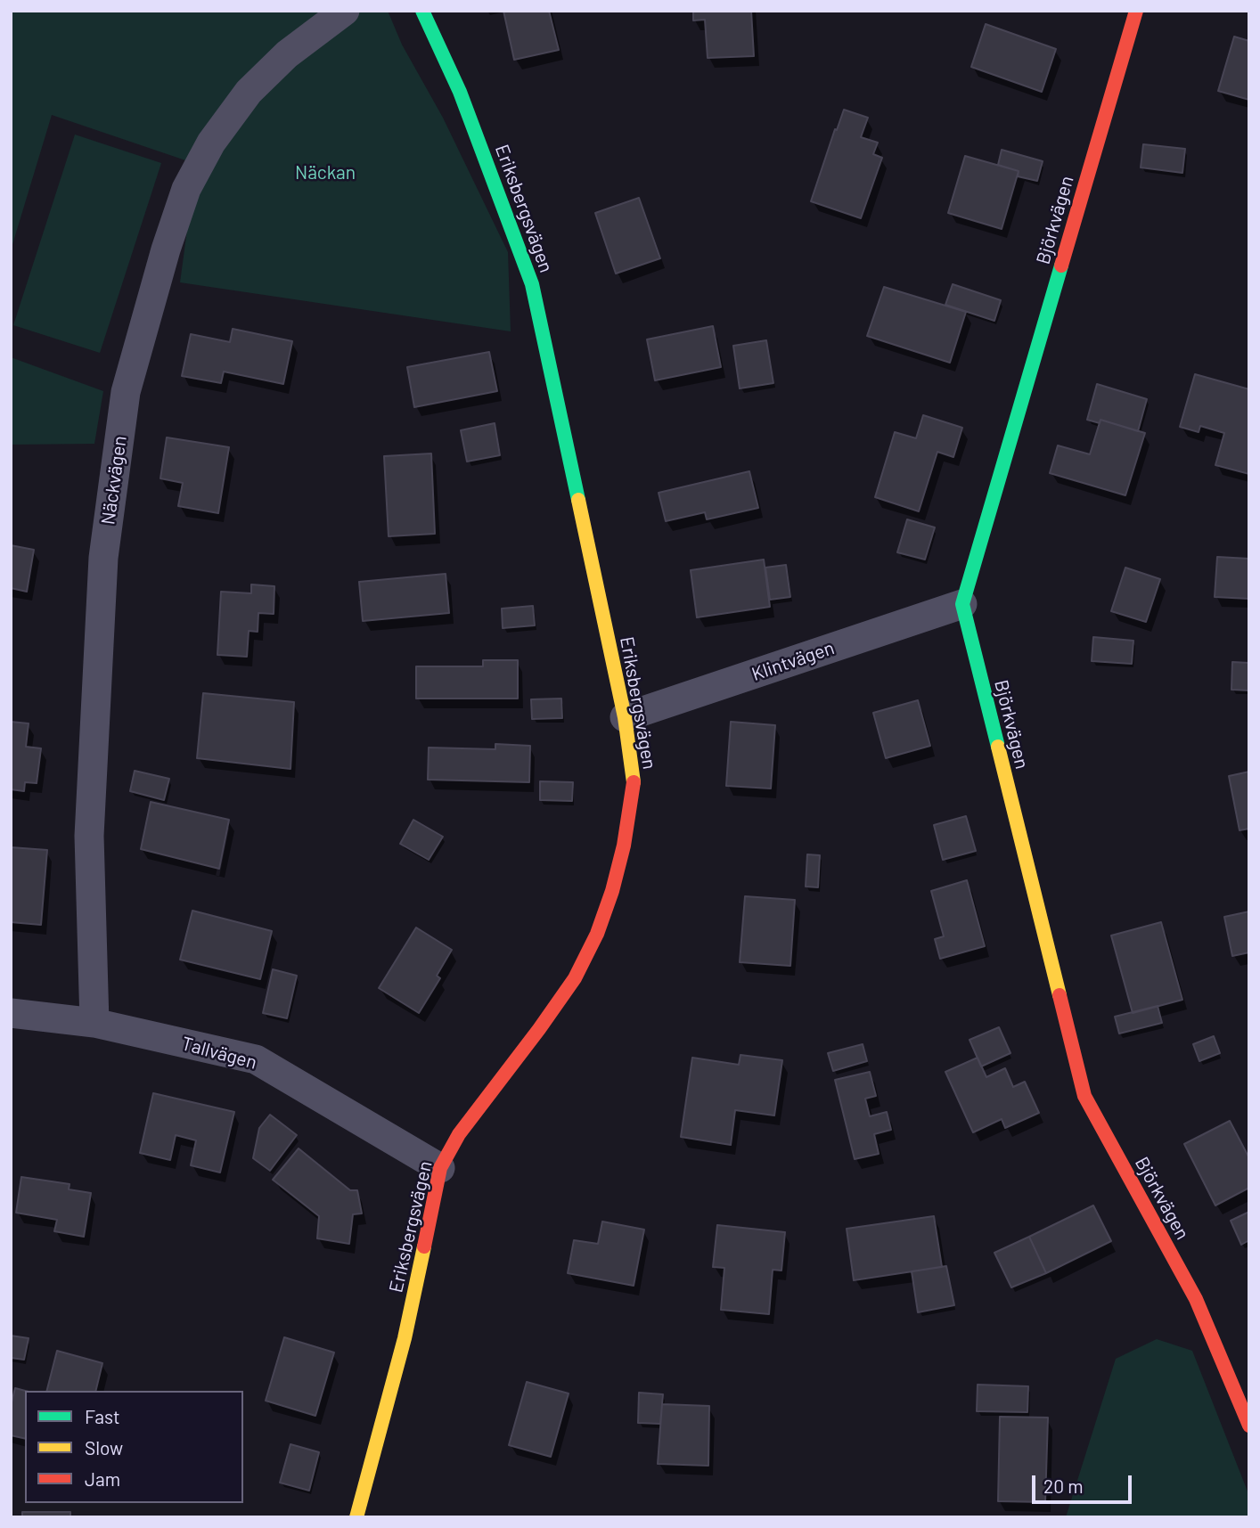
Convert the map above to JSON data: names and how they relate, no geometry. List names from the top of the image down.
{
  "streets": {
    "street": [
      "Eriksbergsvägen",
      "Björkvägen",
      "Näckvägen",
      "Klintvägen",
      "Tallvägen"
    ]
  },
  "crossings": [
    ["Eriksbergsvägen", "Klintvägen"],
    ["Eriksbergsvägen", "Tallvägen"],
    ["Björkvägen", "Klintvägen"],
    ["Näckvägen", "Tallvägen"]
  ],
  "parks": ["Näckan"],
  "legend": ["Fast", "Slow", "Jam"],
  "scale_bar": "20 m"
}
